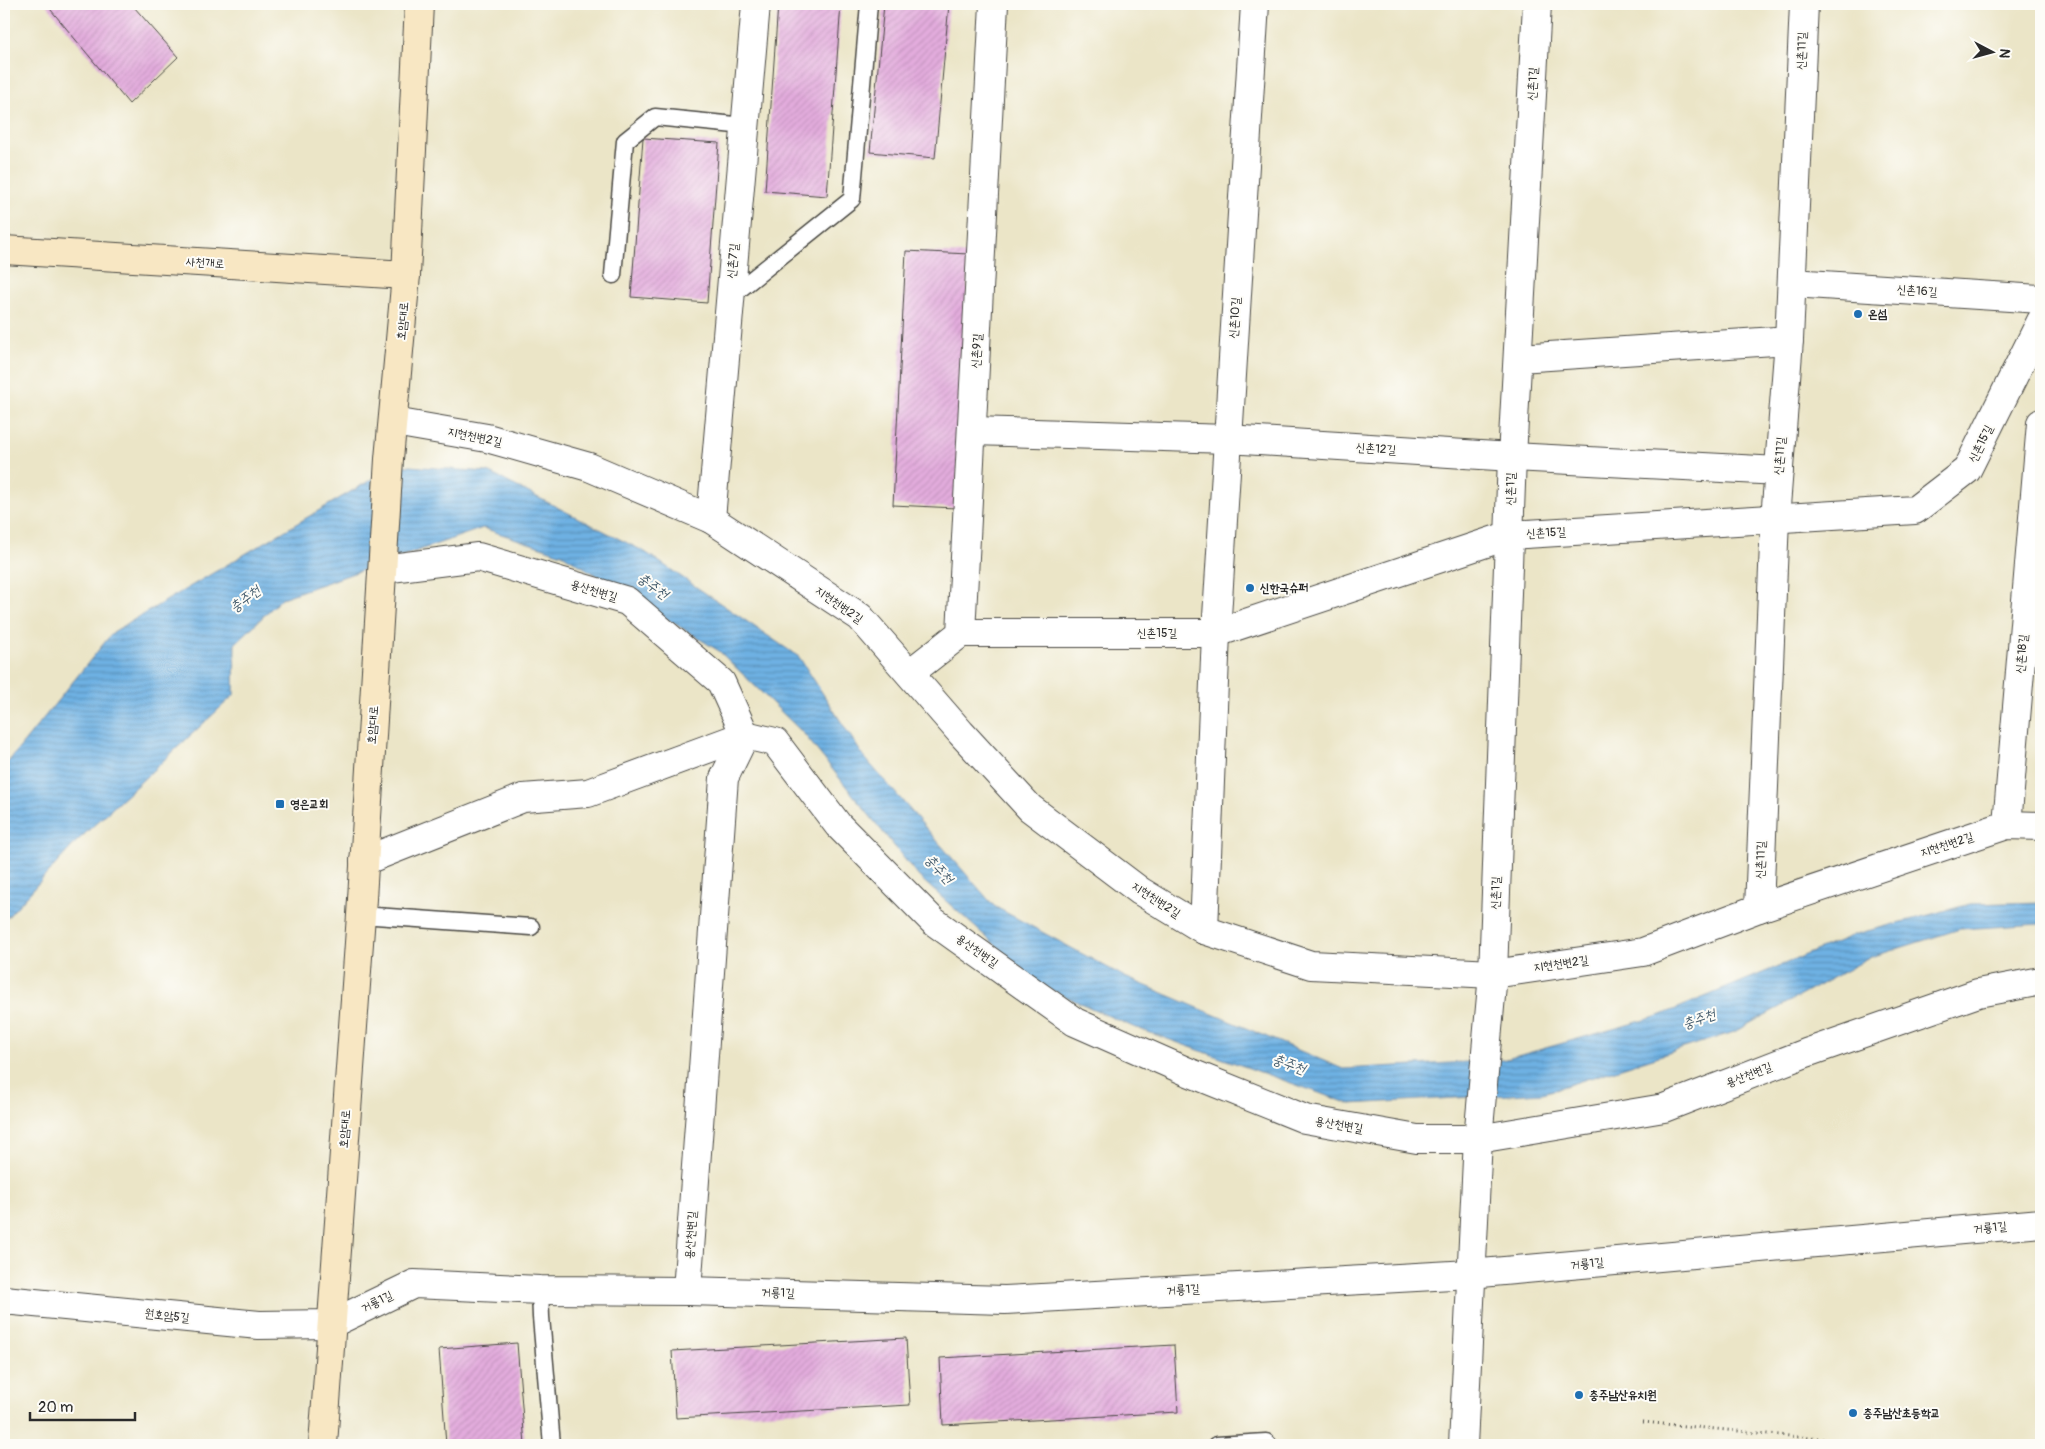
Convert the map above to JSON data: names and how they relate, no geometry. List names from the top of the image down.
{
  "streets": {
    "street": [
      "신촌11길",
      "신촌1길",
      "신촌7길",
      "사천개로",
      "신촌16길",
      "신촌10길",
      "호암대로",
      "신촌9길",
      "지현천변2길",
      "신촌15길",
      "신촌12길",
      "용산천변길",
      "신촌18길",
      "거룡1길",
      "원호암5길"
    ]
  },
  "crossings": [
    ["신촌11길", "신촌16길"],
    ["신촌11길", "지현천변2길"],
    ["신촌11길", "신촌15길"],
    ["신촌11길", "신촌12길"],
    ["신촌1길", "지현천변2길"],
    ["신촌1길", "신촌15길"],
    ["신촌1길", "신촌12길"],
    ["신촌1길", "용산천변길"],
    ["신촌1길", "거룡1길"],
    ["신촌7길", "지현천변2길"],
    ["사천개로", "호암대로"],
    ["신촌10길", "지현천변2길"],
    ["신촌10길", "신촌15길"],
    ["신촌10길", "신촌12길"],
    ["호암대로", "지현천변2길"],
    ["호암대로", "용산천변길"],
    ["호암대로", "거룡1길"],
    ["호암대로", "원호암5길"],
    ["신촌9길", "신촌15길"],
    ["신촌9길", "신촌12길"],
    ["지현천변2길", "신촌18길"],
    ["용산천변길", "거룡1길"],
    ["거룡1길", "원호암5길"]
  ],
  "water": ["충주천"],
  "places": {
    "other": [
      "온섬",
      "신한국슈퍼",
      "충주남산유치원",
      "충주남산초등학교"
    ],
    "transit": ["영은교회"]
  },
  "scale_bar": "20 m",
  "north": "right"
}
